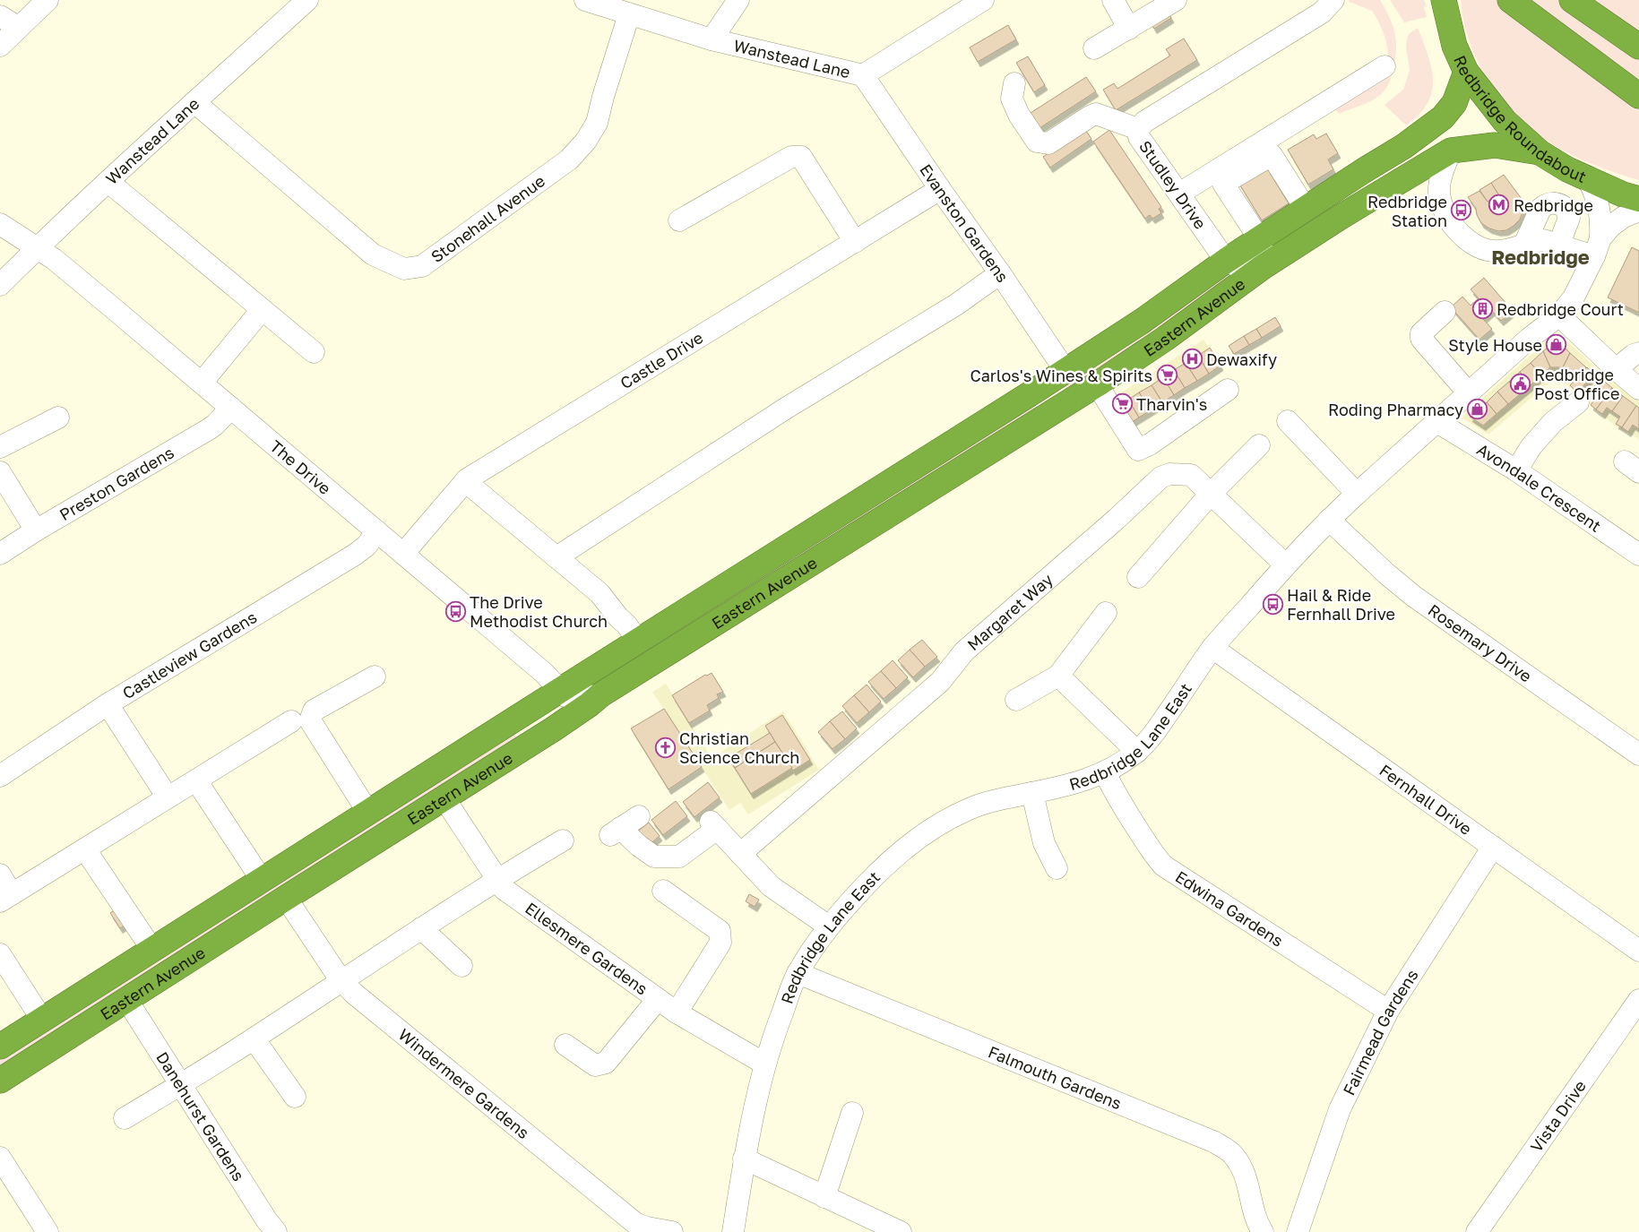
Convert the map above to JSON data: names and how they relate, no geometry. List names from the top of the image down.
{
  "streets": {
    "highway": ["Redbridge Roundabout", "Eastern Avenue"],
    "street": [
      "Wanstead Lane",
      "Studley Drive",
      "Stonehall Avenue",
      "Evanston Gardens",
      "Castle Drive",
      "The Drive",
      "Preston Gardens",
      "Avondale Crescent",
      "Margaret Way",
      "Rosemary Drive",
      "Castleview Gardens",
      "Redbridge Lane East",
      "Fernhall Drive",
      "Edwina Gardens",
      "Ellesmere Gardens",
      "Fairmead Gardens",
      "Falmouth Gardens",
      "Windermere Gardens",
      "Danehurst Gardens",
      "Vista Drive"
    ]
  },
  "crossings": [
    ["Wanstead Lane", "Stonehall Avenue"],
    ["Wanstead Lane", "Evanston Gardens"],
    ["Wanstead Lane", "The Drive"],
    ["Redbridge Roundabout", "Eastern Avenue"],
    ["Redbridge Roundabout", "Redbridge Lane East"],
    ["Studley Drive", "Eastern Avenue"],
    ["Evanston Gardens", "Eastern Avenue"],
    ["Evanston Gardens", "Castle Drive"],
    ["Eastern Avenue", "The Drive"],
    ["Eastern Avenue", "Ellesmere Gardens"],
    ["Eastern Avenue", "Windermere Gardens"],
    ["Eastern Avenue", "Danehurst Gardens"],
    ["Castle Drive", "The Drive"],
    ["The Drive", "Preston Gardens"],
    ["The Drive", "Castleview Gardens"],
    ["Avondale Crescent", "Redbridge Lane East"],
    ["Margaret Way", "Redbridge Lane East"],
    ["Rosemary Drive", "Redbridge Lane East"],
    ["Redbridge Lane East", "Fernhall Drive"],
    ["Redbridge Lane East", "Edwina Gardens"],
    ["Redbridge Lane East", "Ellesmere Gardens"],
    ["Redbridge Lane East", "Falmouth Gardens"],
    ["Fernhall Drive", "Fairmead Gardens"],
    ["Edwina Gardens", "Fairmead Gardens"]
  ],
  "districts": ["Redbridge"],
  "places": {
    "metro station": ["Redbridge"],
    "bus stop": ["Redbridge Station", "Hail & Ride Fernhall Drive", "The Drive Methodist Church"],
    "building": ["Redbridge Court"],
    "shop": ["Style House", "Roding Pharmacy"],
    "hospital": ["Dewaxify"],
    "supermarket": ["Carlos's Wines & Spirits", "Tharvin's"],
    "public building": ["Redbridge Post Office"],
    "church": ["Christian Science Church"]
  }
}
